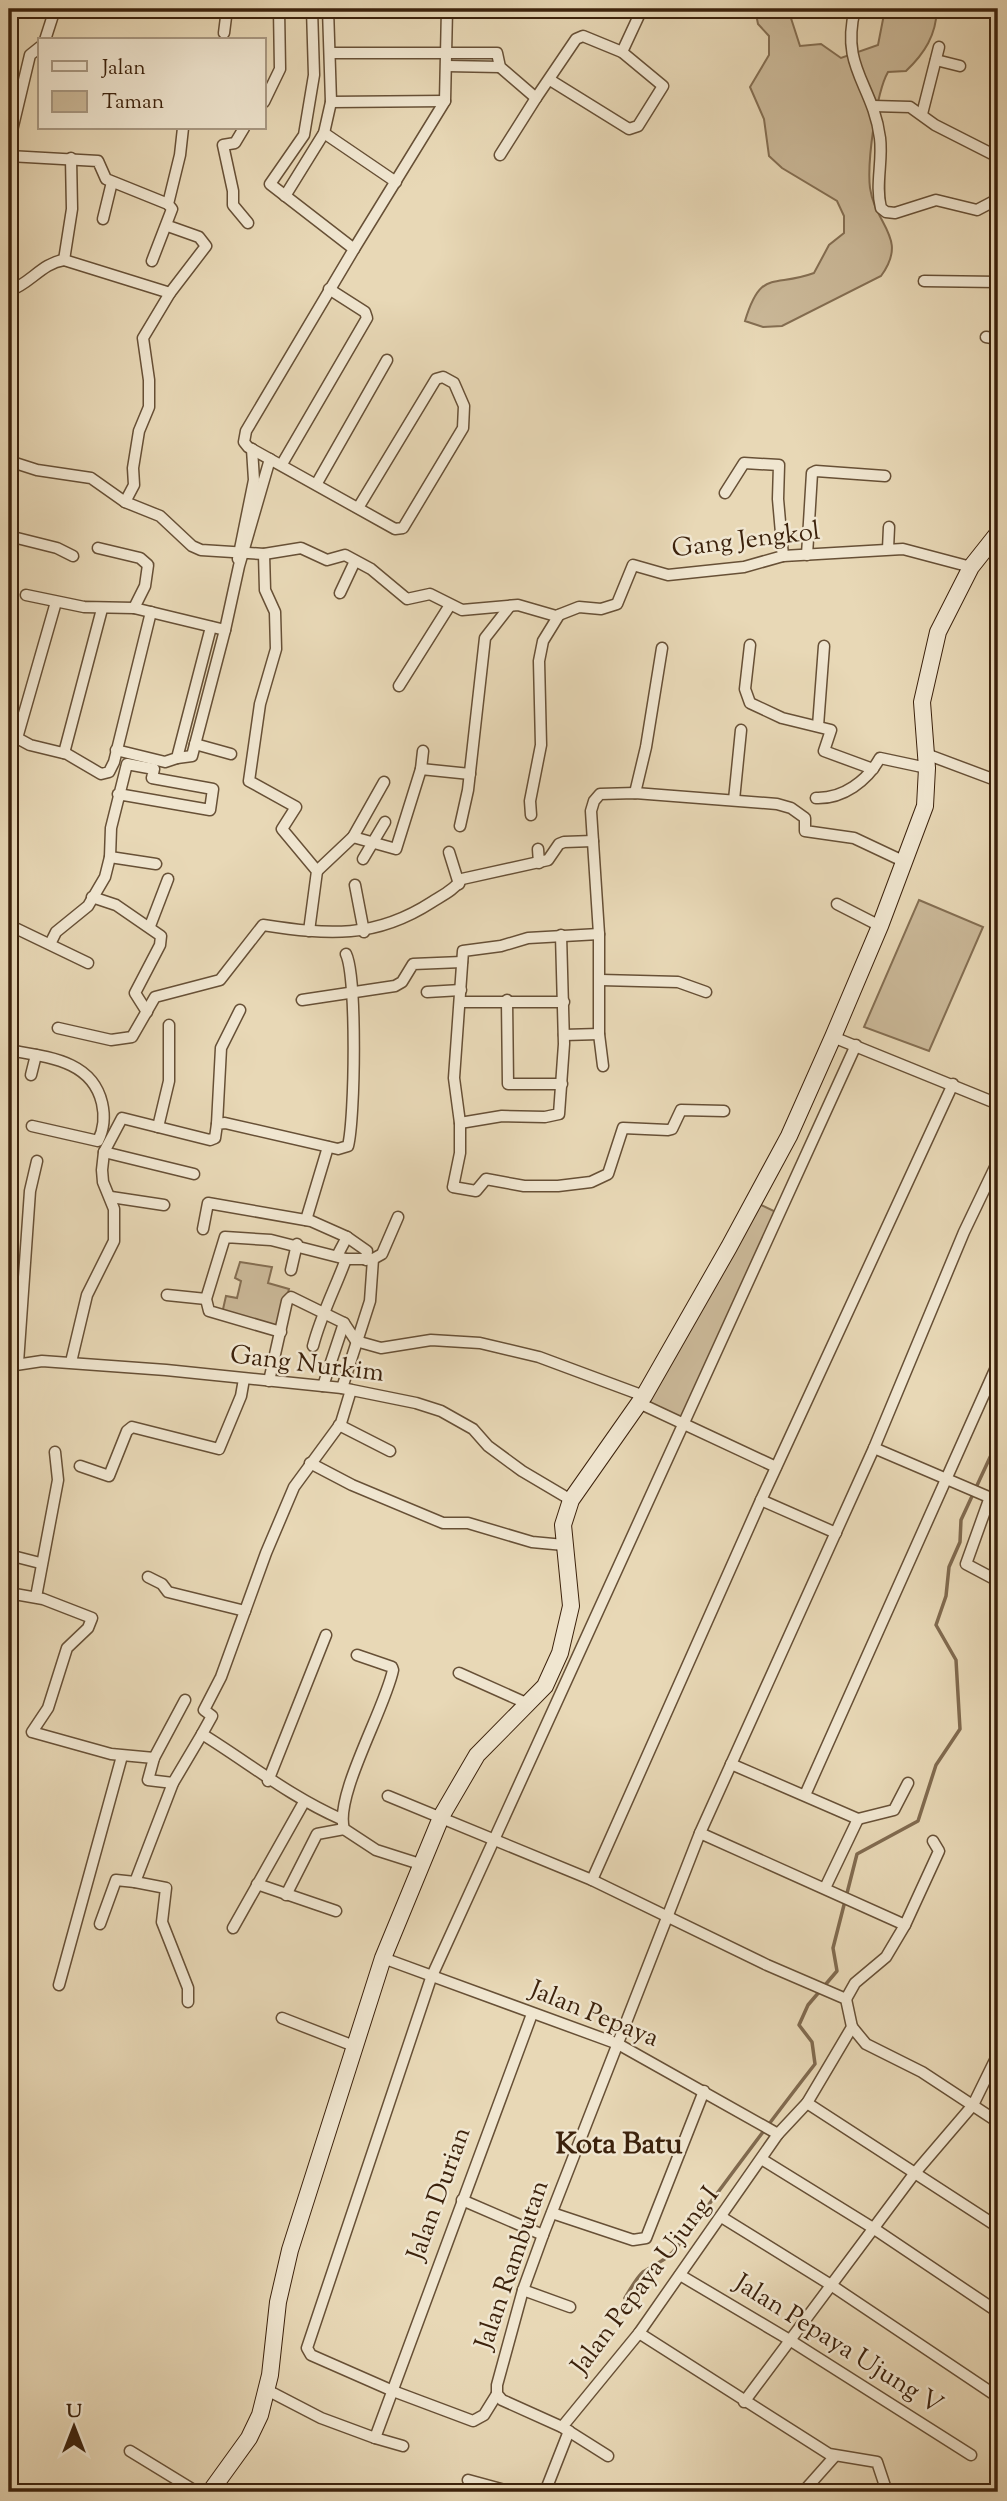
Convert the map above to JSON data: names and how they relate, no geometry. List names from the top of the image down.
{
  "streets": {
    "street": [
      "Gang Jengkol",
      "Gang Nurkim",
      "Jalan Pepaya",
      "Jalan Durian",
      "Jalan Rambutan",
      "Jalan Pepaya Ujung I",
      "Jalan Pepaya Ujung V"
    ]
  },
  "crossings": [
    ["Jalan Pepaya", "Jalan Durian"],
    ["Jalan Pepaya", "Jalan Rambutan"],
    ["Jalan Pepaya", "Jalan Pepaya Ujung I"],
    ["Jalan Pepaya Ujung I", "Jalan Pepaya Ujung V"]
  ],
  "districts": ["Kota Batu"],
  "legend": ["Jalan", "Taman"],
  "north": "top"
}
